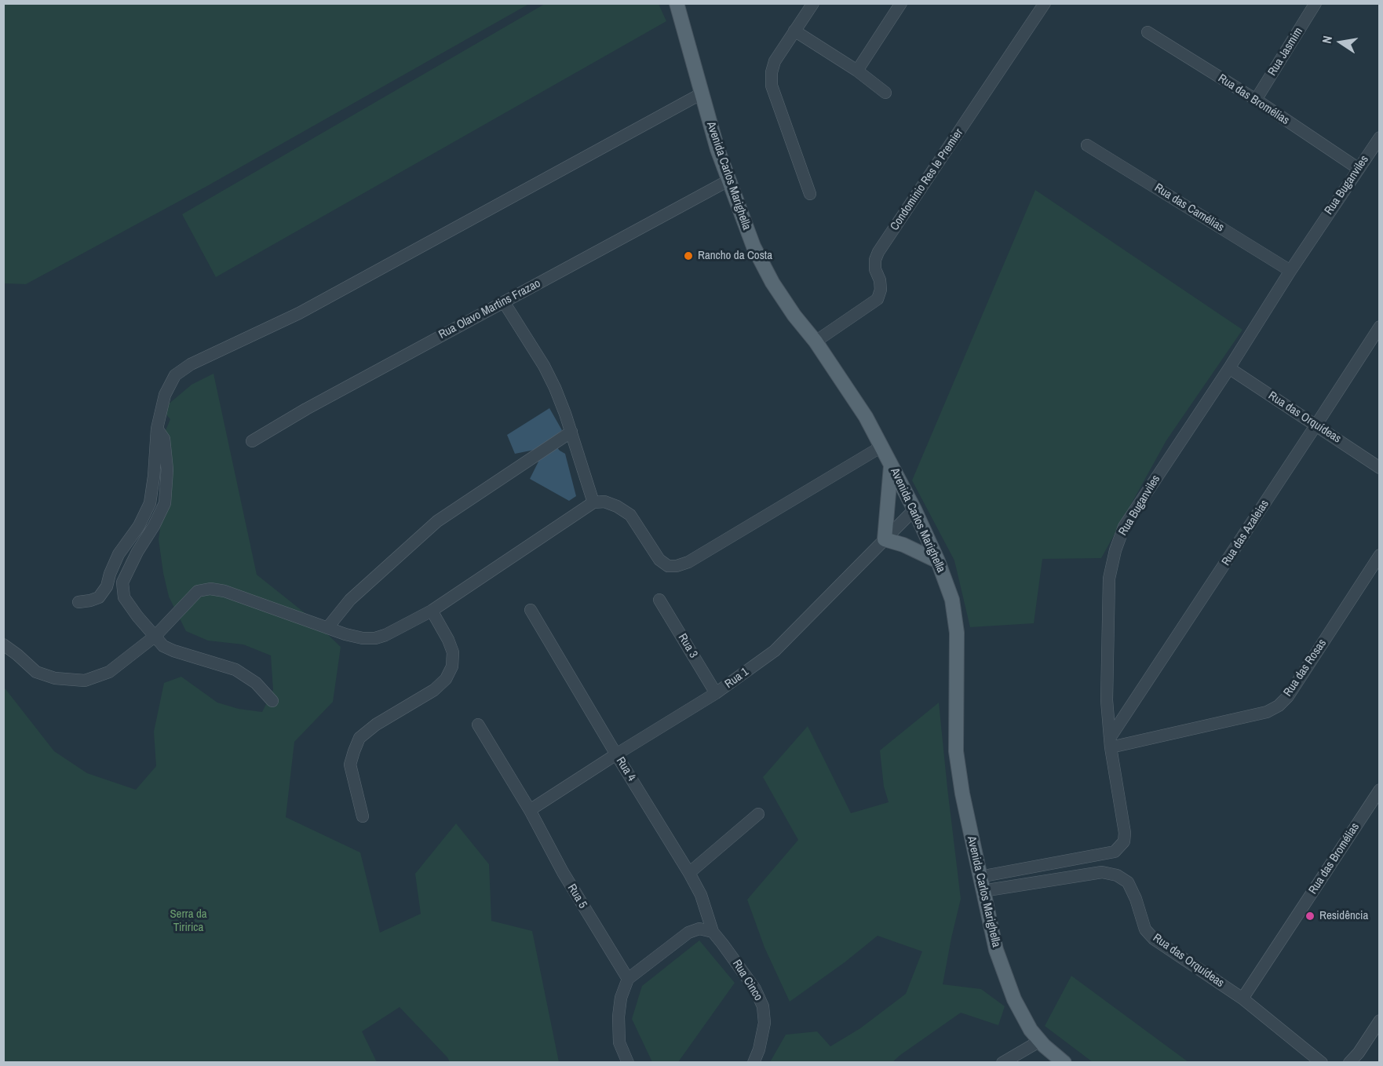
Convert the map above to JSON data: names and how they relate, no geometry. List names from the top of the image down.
{
  "streets": {
    "main road": ["Avenida Carlos Marighella"],
    "street": [
      "Rua Jasmim",
      "Rua das Bromélias",
      "Condominio Res le Premier",
      "Rua Buganviles",
      "Rua das Camélias",
      "Rua Olavo Martins Frazao",
      "Rua das Orquídeas",
      "Rua das Azaleias",
      "Rua 3",
      "Rua das Rosas",
      "Rua 1",
      "Rua 4",
      "Rua 5",
      "Rua Cinco"
    ]
  },
  "crossings": [
    ["Rua Jasmim", "Rua das Bromélias"],
    ["Rua das Bromélias", "Rua Buganviles"],
    ["Rua das Bromélias", "Rua das Orquídeas"],
    ["Avenida Carlos Marighella", "Condominio Res le Premier"],
    ["Avenida Carlos Marighella", "Rua Buganviles"],
    ["Avenida Carlos Marighella", "Rua Olavo Martins Frazao"],
    ["Avenida Carlos Marighella", "Rua das Orquídeas"],
    ["Avenida Carlos Marighella", "Rua 1"],
    ["Rua Buganviles", "Rua das Camélias"],
    ["Rua Buganviles", "Rua das Orquídeas"],
    ["Rua Buganviles", "Rua das Azaleias"],
    ["Rua Buganviles", "Rua das Rosas"],
    ["Rua das Orquídeas", "Rua das Azaleias"],
    ["Rua das Azaleias", "Rua das Rosas"],
    ["Rua 3", "Rua 1"],
    ["Rua 1", "Rua 4"],
    ["Rua 1", "Rua 5"],
    ["Rua 4", "Rua Cinco"]
  ],
  "parks": ["Serra da Tiririca"],
  "places": ["Rancho da Costa", "Residência"],
  "north": "left"
}
